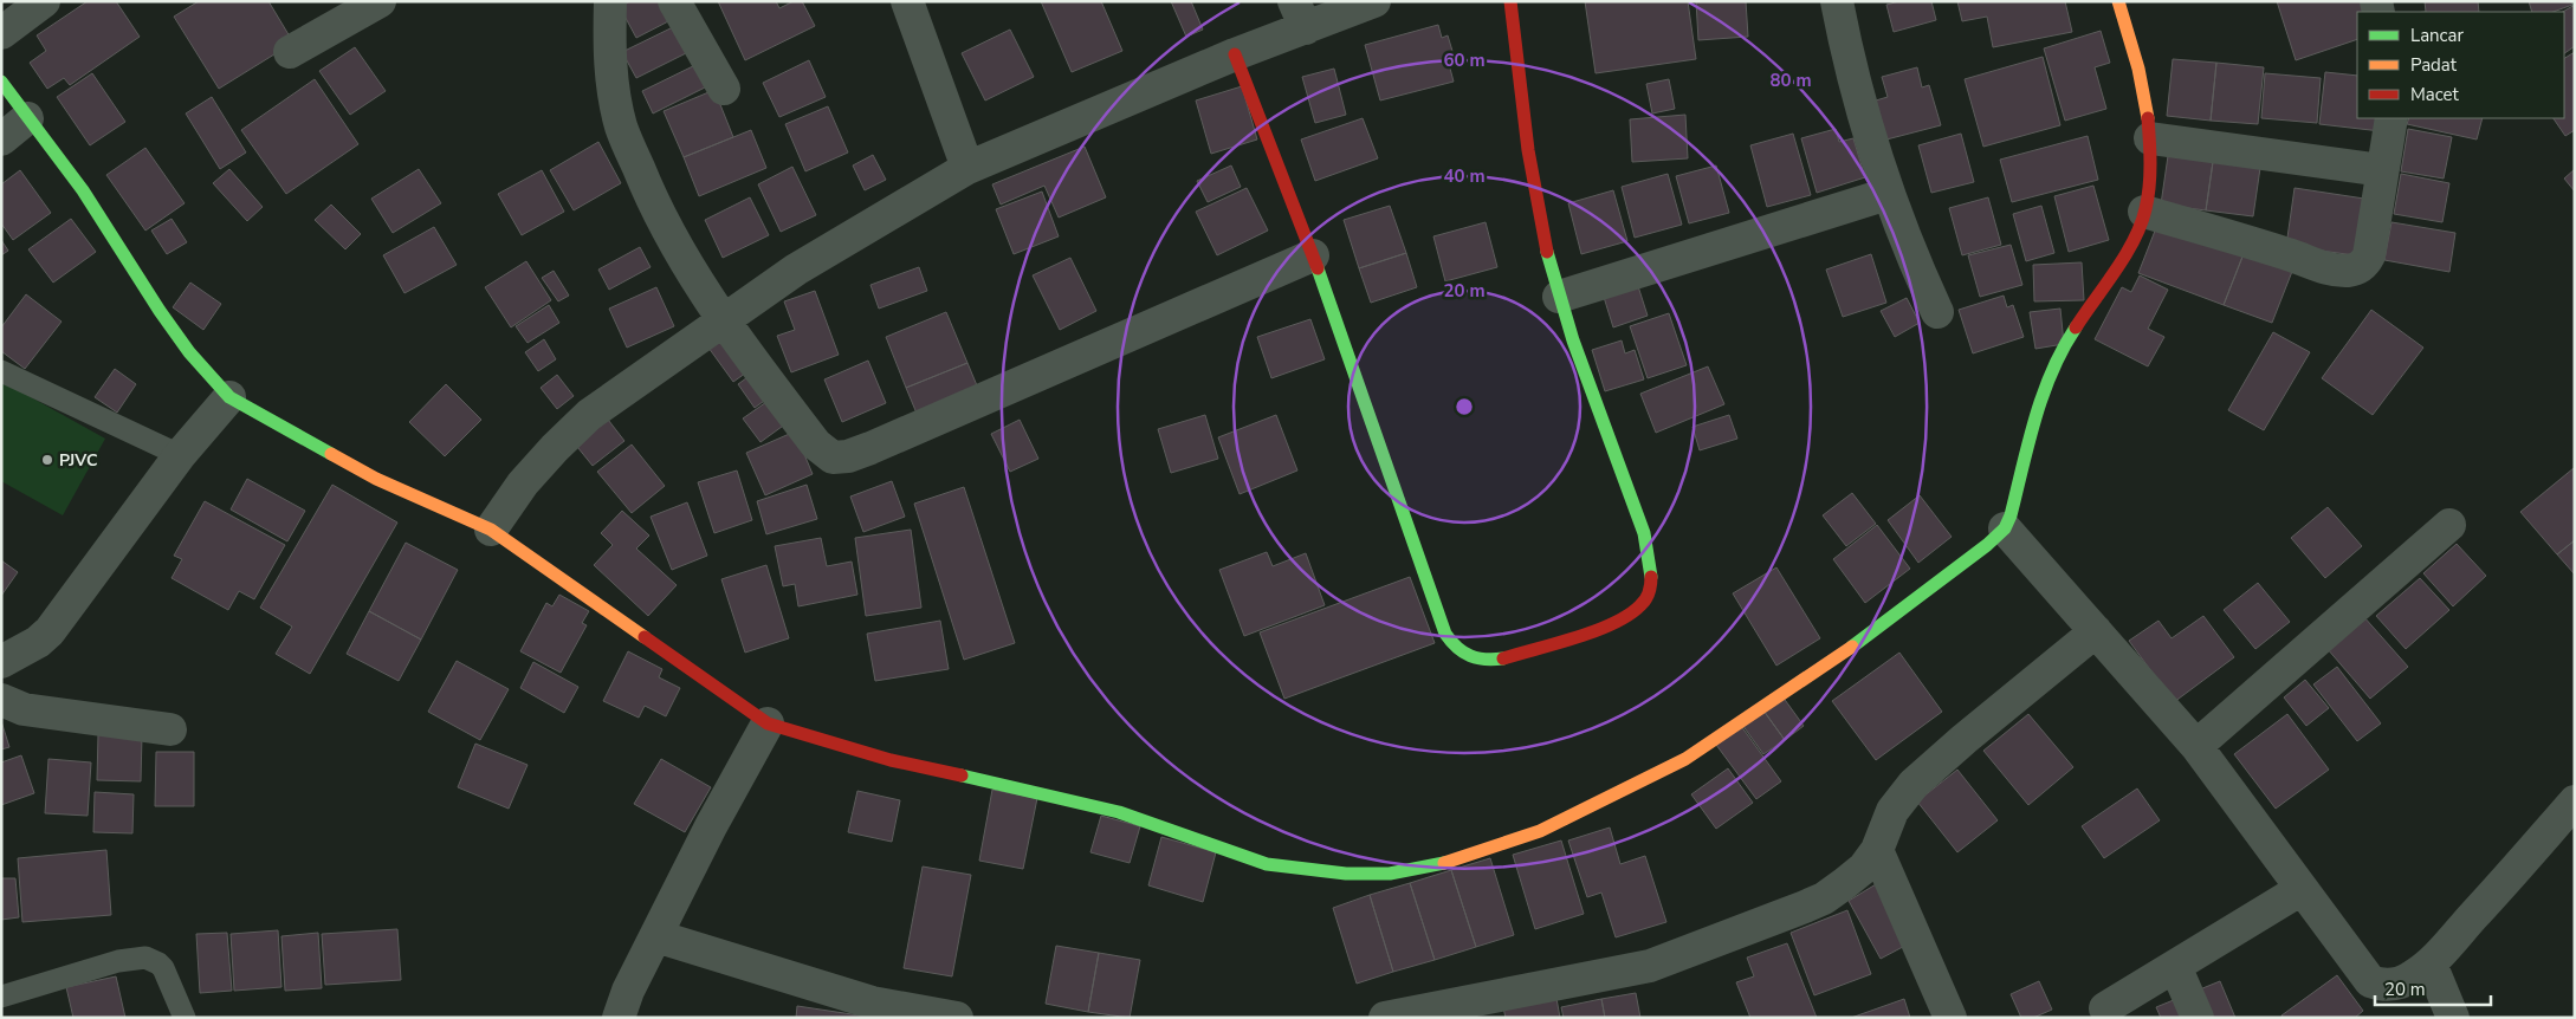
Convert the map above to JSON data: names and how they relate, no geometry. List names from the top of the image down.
{
  "places": ["PJVC"],
  "legend": ["Lancar", "Padat", "Macet"],
  "scale_bar": "20 m",
  "rings": [
    "60 m",
    "80 m",
    "40 m",
    "20 m"
  ]
}
